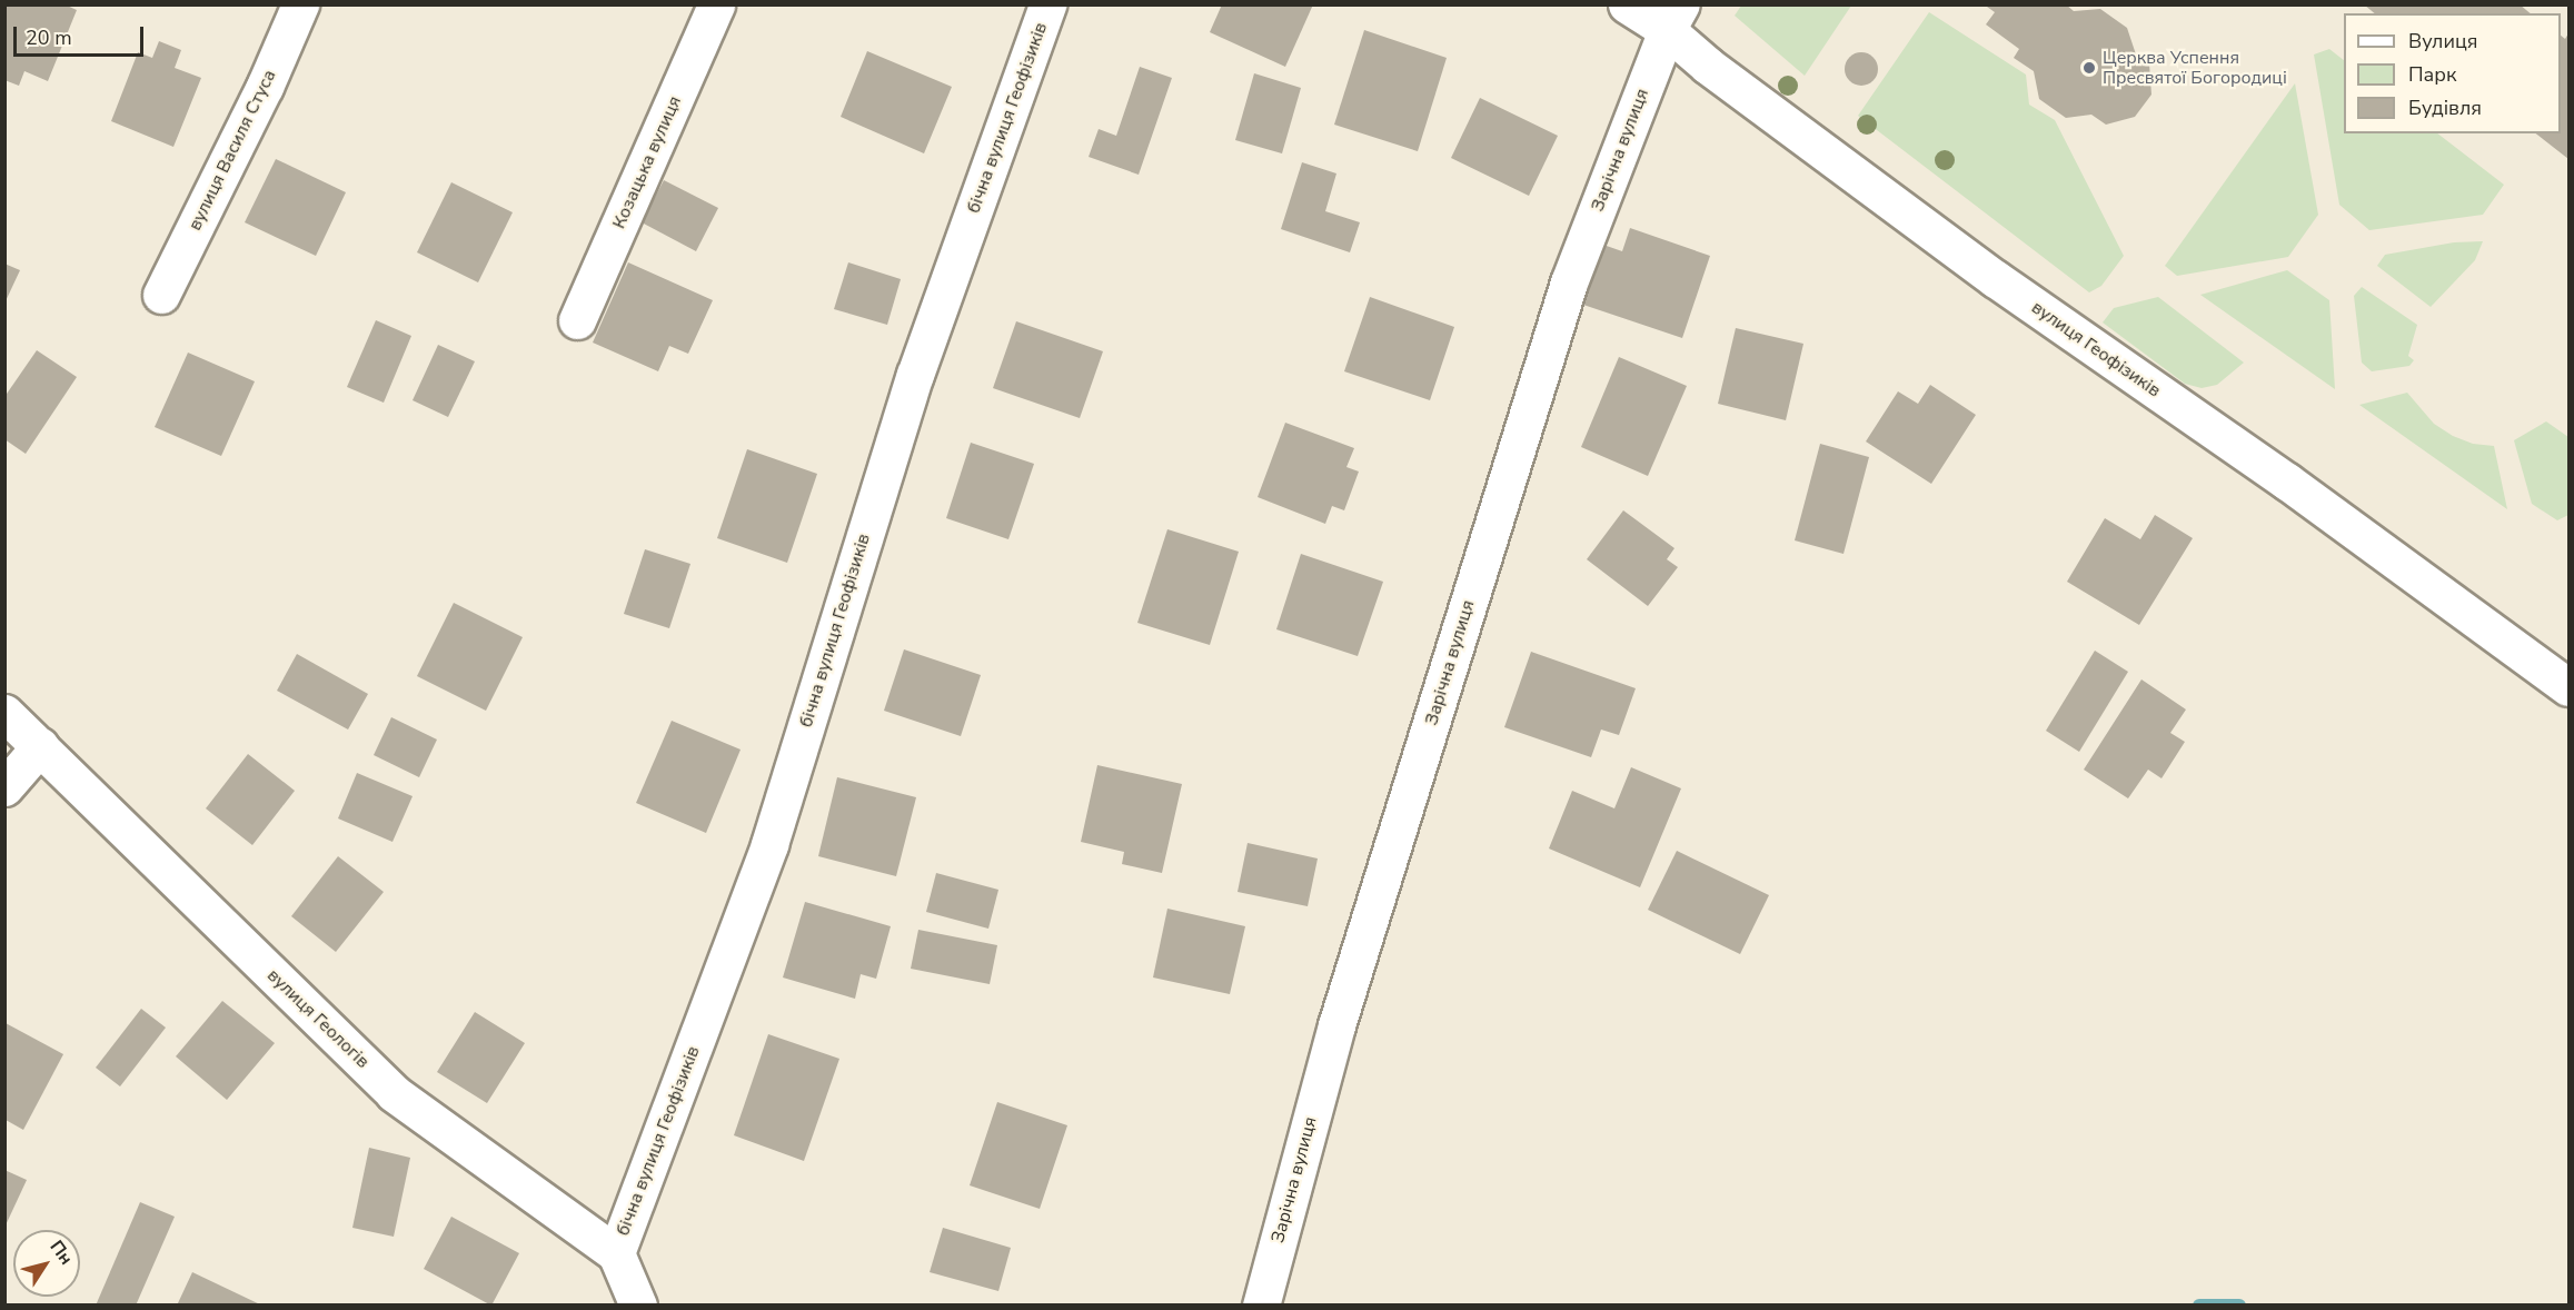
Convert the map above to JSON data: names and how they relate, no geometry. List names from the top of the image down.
{
  "streets": {
    "street": [
      "бічна вулиця Геофізиків",
      "вулиця Василя Стуса",
      "Зарічна вулиця",
      "Козацька вулиця",
      "вулиця Геофізиків",
      "вулиця Геологів"
    ]
  },
  "crossings": [
    ["бічна вулиця Геофізиків", "вулиця Геологів"],
    ["Зарічна вулиця", "вулиця Геофізиків"]
  ],
  "places": ["Церква Успення Пресвятої Богородиці"],
  "legend": ["Вулиця", "Парк", "Будівля"],
  "scale_bar": "20 m",
  "north": "top right"
}
